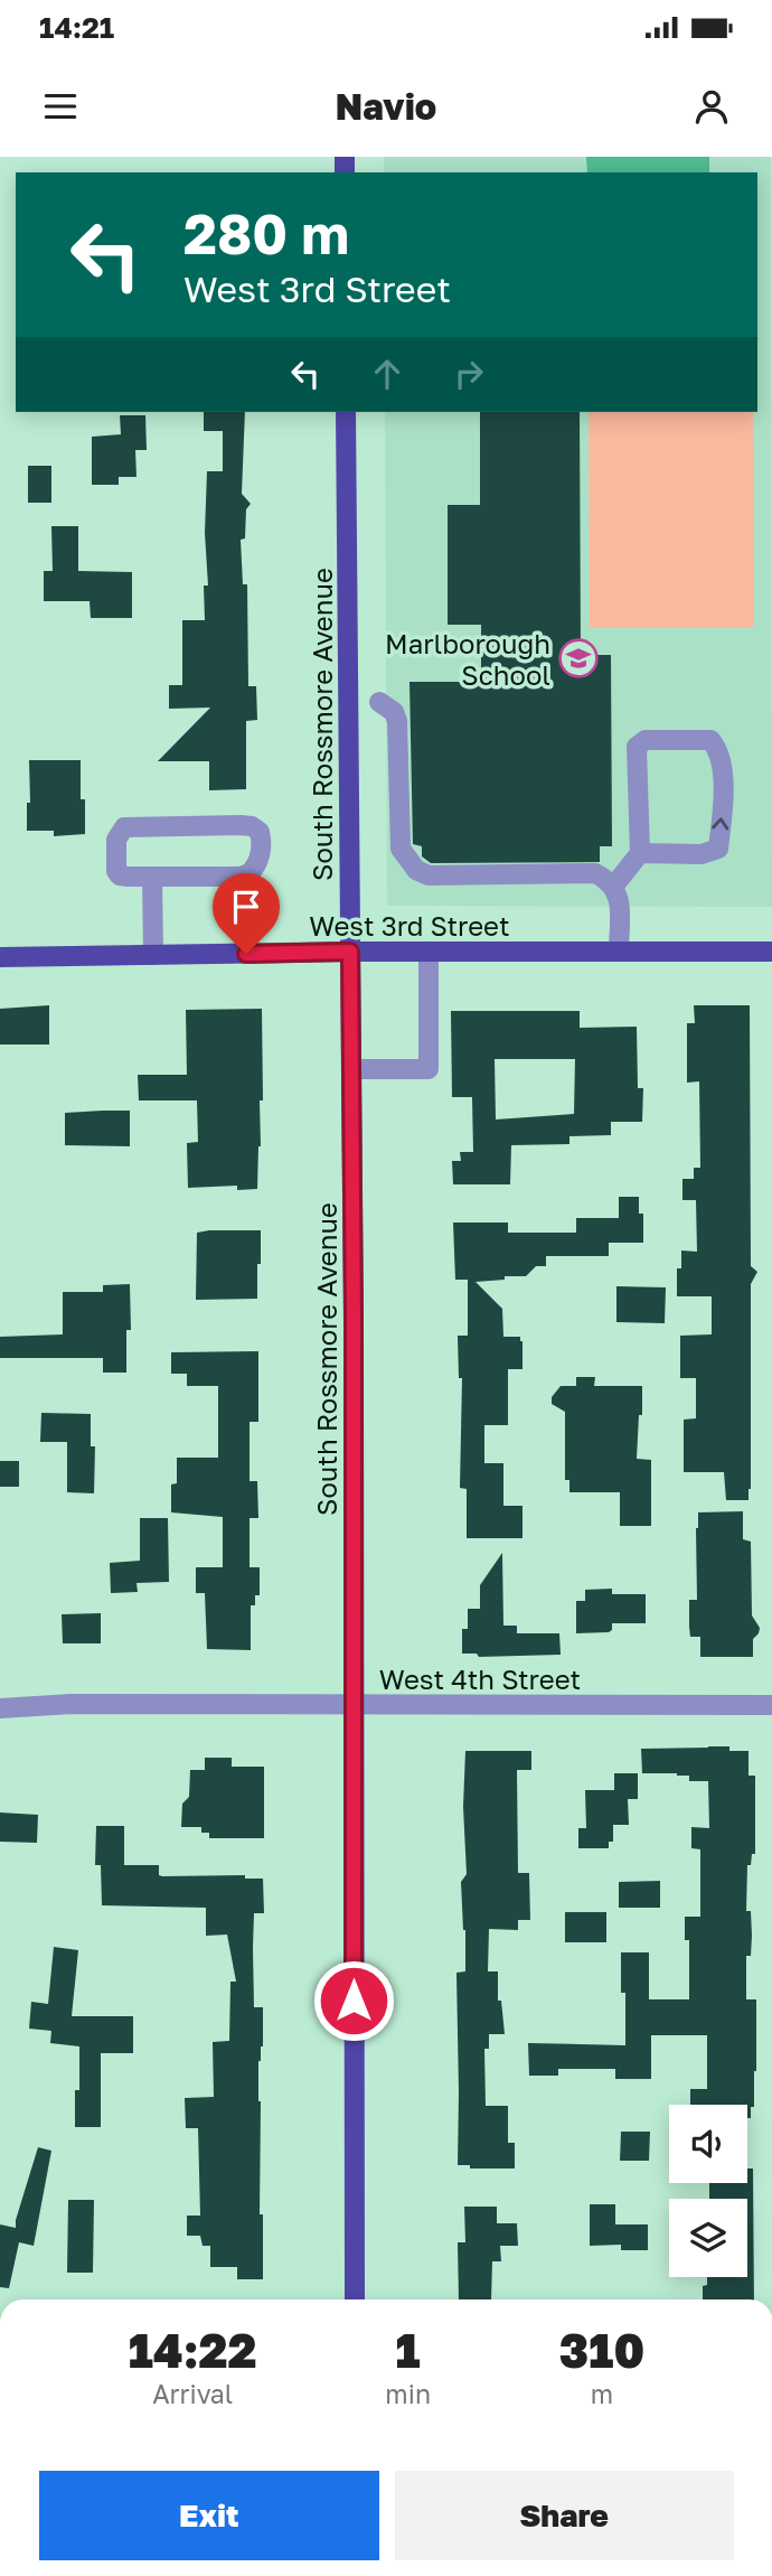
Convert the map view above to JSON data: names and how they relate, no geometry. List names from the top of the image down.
{
  "streets": {
    "main road": ["South Rossmore Avenue", "West 3rd Street"],
    "street": ["West 4th Street"]
  },
  "crossings": [
    ["South Rossmore Avenue", "West 3rd Street"],
    ["South Rossmore Avenue", "West 4th Street"]
  ],
  "places": {
    "school or university": ["Marlborough School"]
  },
  "page": {
    "status": "14:21",
    "header": "Navio",
    "turn": ["280 m", "West 3rd Street"],
    "eta": [
      "14:22",
      "Arrival",
      "1",
      "min",
      "310",
      "m"
    ],
    "buttons": ["Exit", "Share"]
  }
}
